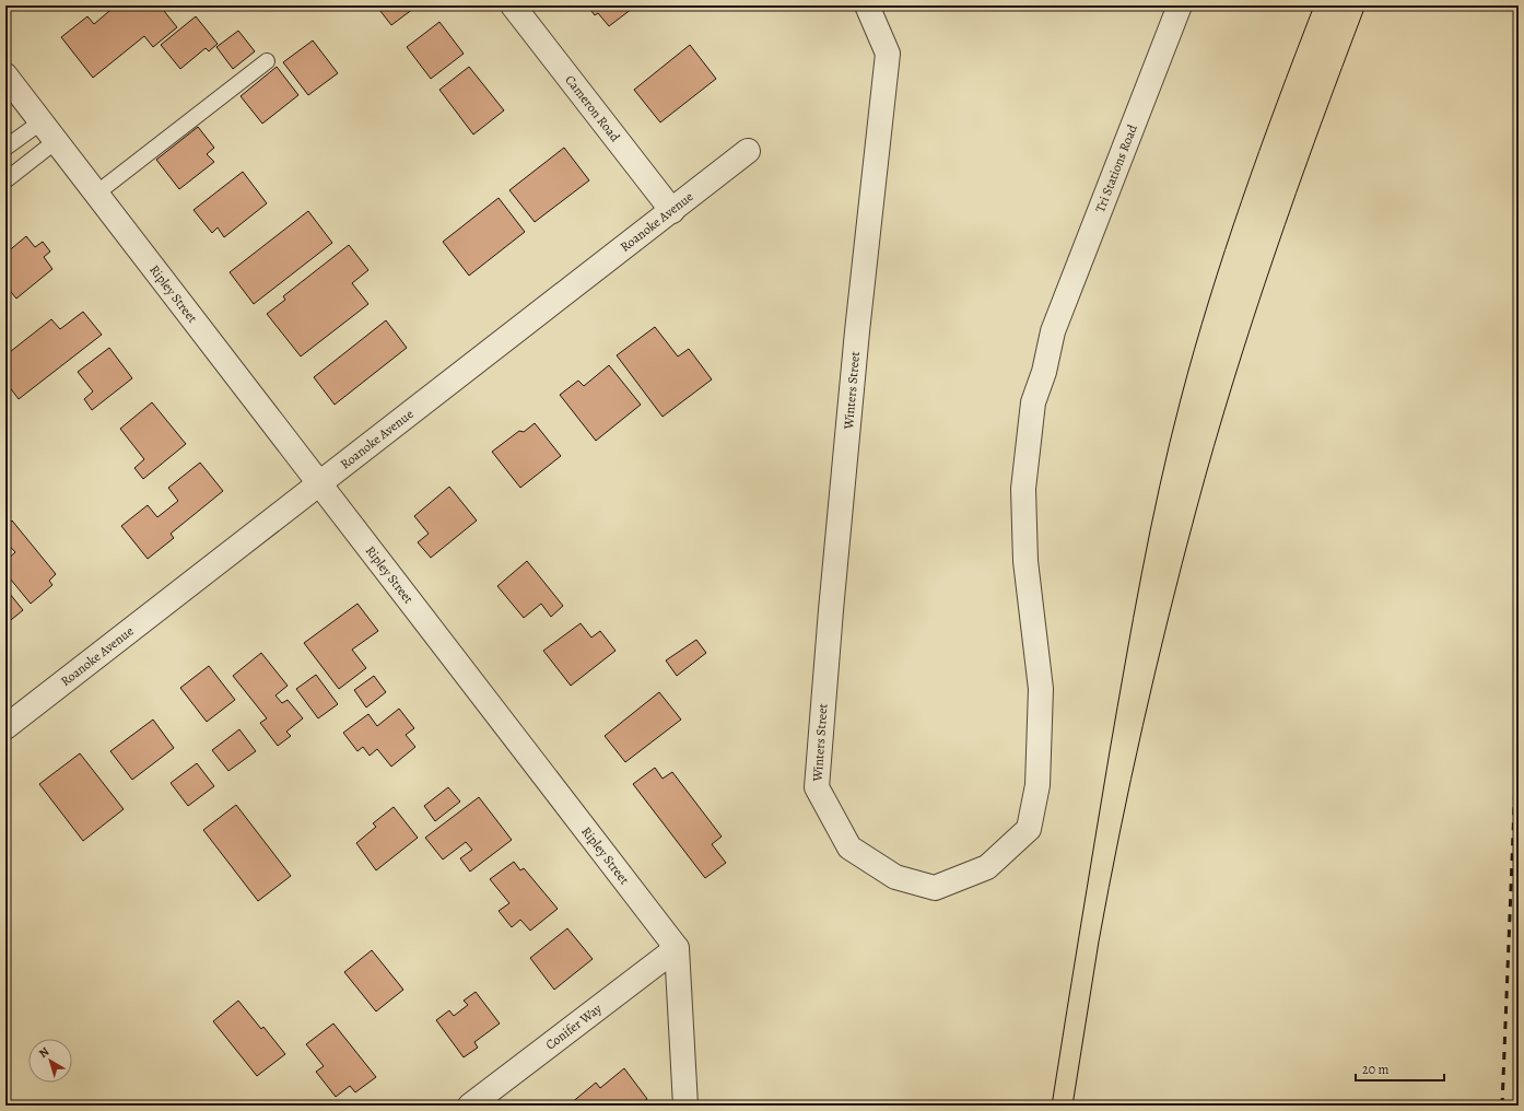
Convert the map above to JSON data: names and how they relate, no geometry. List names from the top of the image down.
{
  "streets": {
    "street": [
      "Cameron Road",
      "Tri Stations Road",
      "Roanoke Avenue",
      "Ripley Street",
      "Winters Street",
      "Conifer Way"
    ]
  },
  "crossings": [
    ["Cameron Road", "Roanoke Avenue"],
    ["Tri Stations Road", "Winters Street"],
    ["Roanoke Avenue", "Ripley Street"],
    ["Ripley Street", "Conifer Way"]
  ],
  "scale_bar": "20 m",
  "north": "top left"
}
